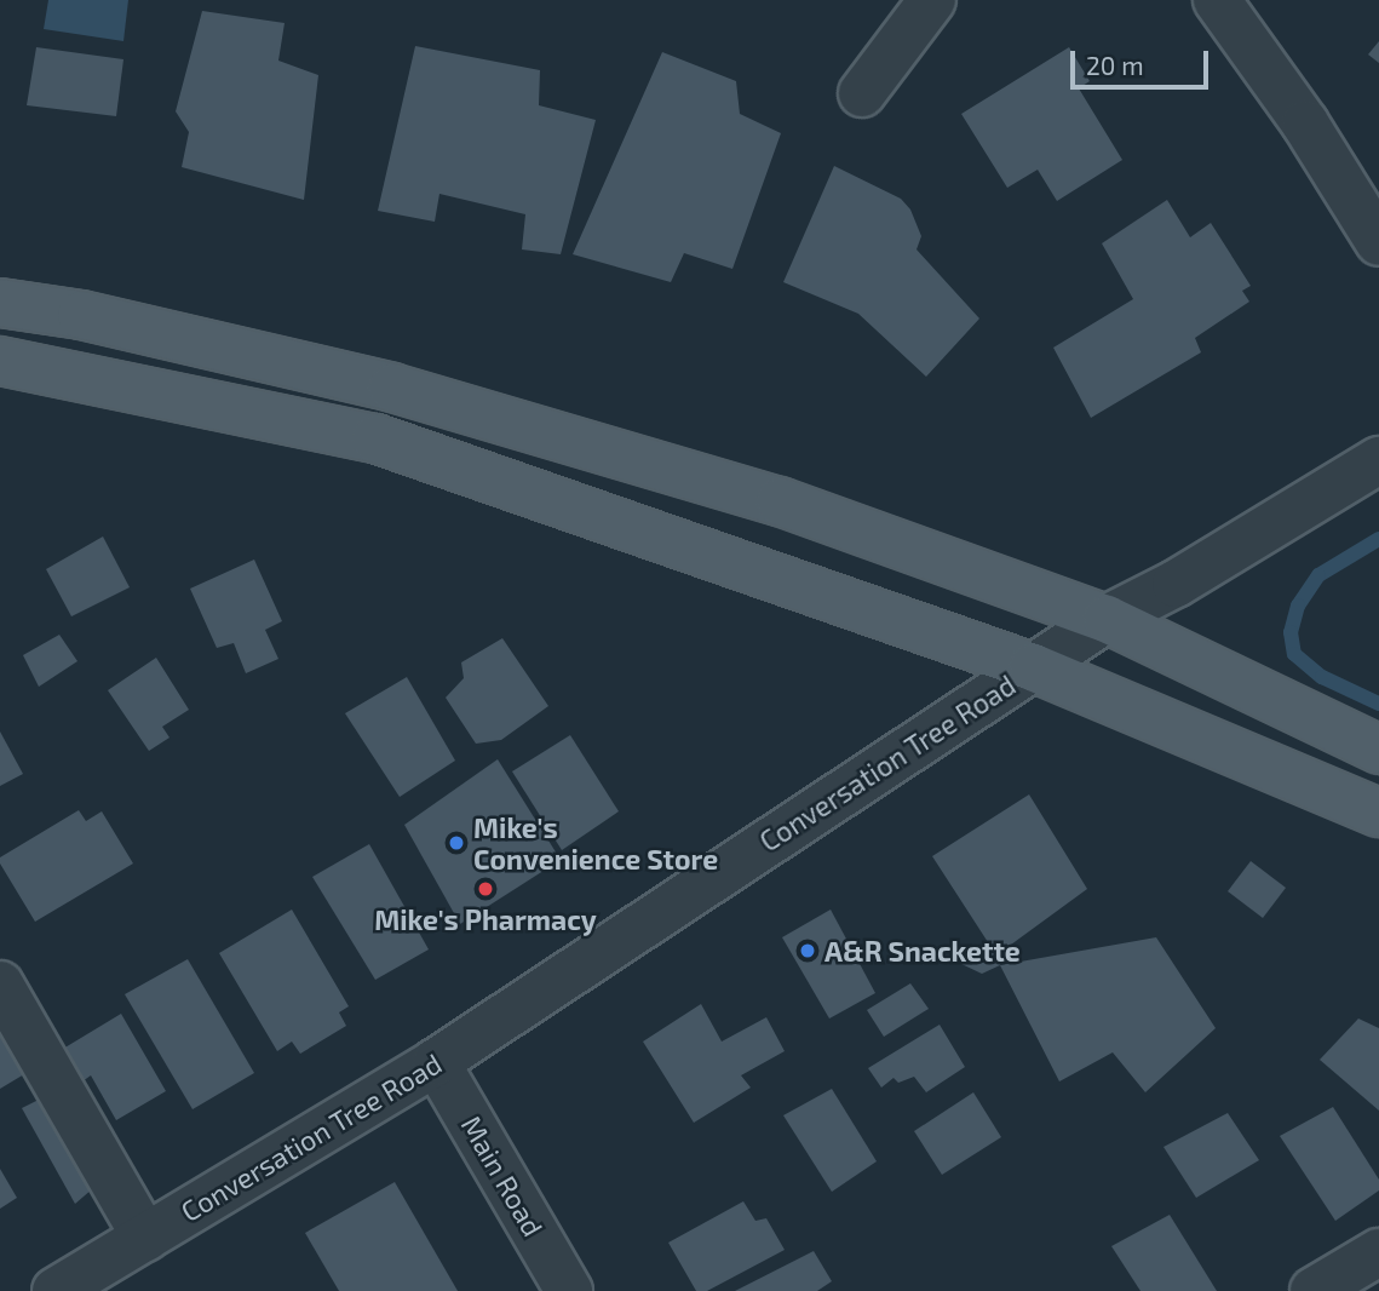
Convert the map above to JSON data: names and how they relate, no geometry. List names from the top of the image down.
{
  "streets": {
    "street": ["Conversation Tree Road", "Main Road"]
  },
  "crossings": [
    ["Conversation Tree Road", "Main Road"]
  ],
  "places": ["Mike's Convenience Store", "Mike's Pharmacy", "A&R Snackette"],
  "scale_bar": "20 m"
}
